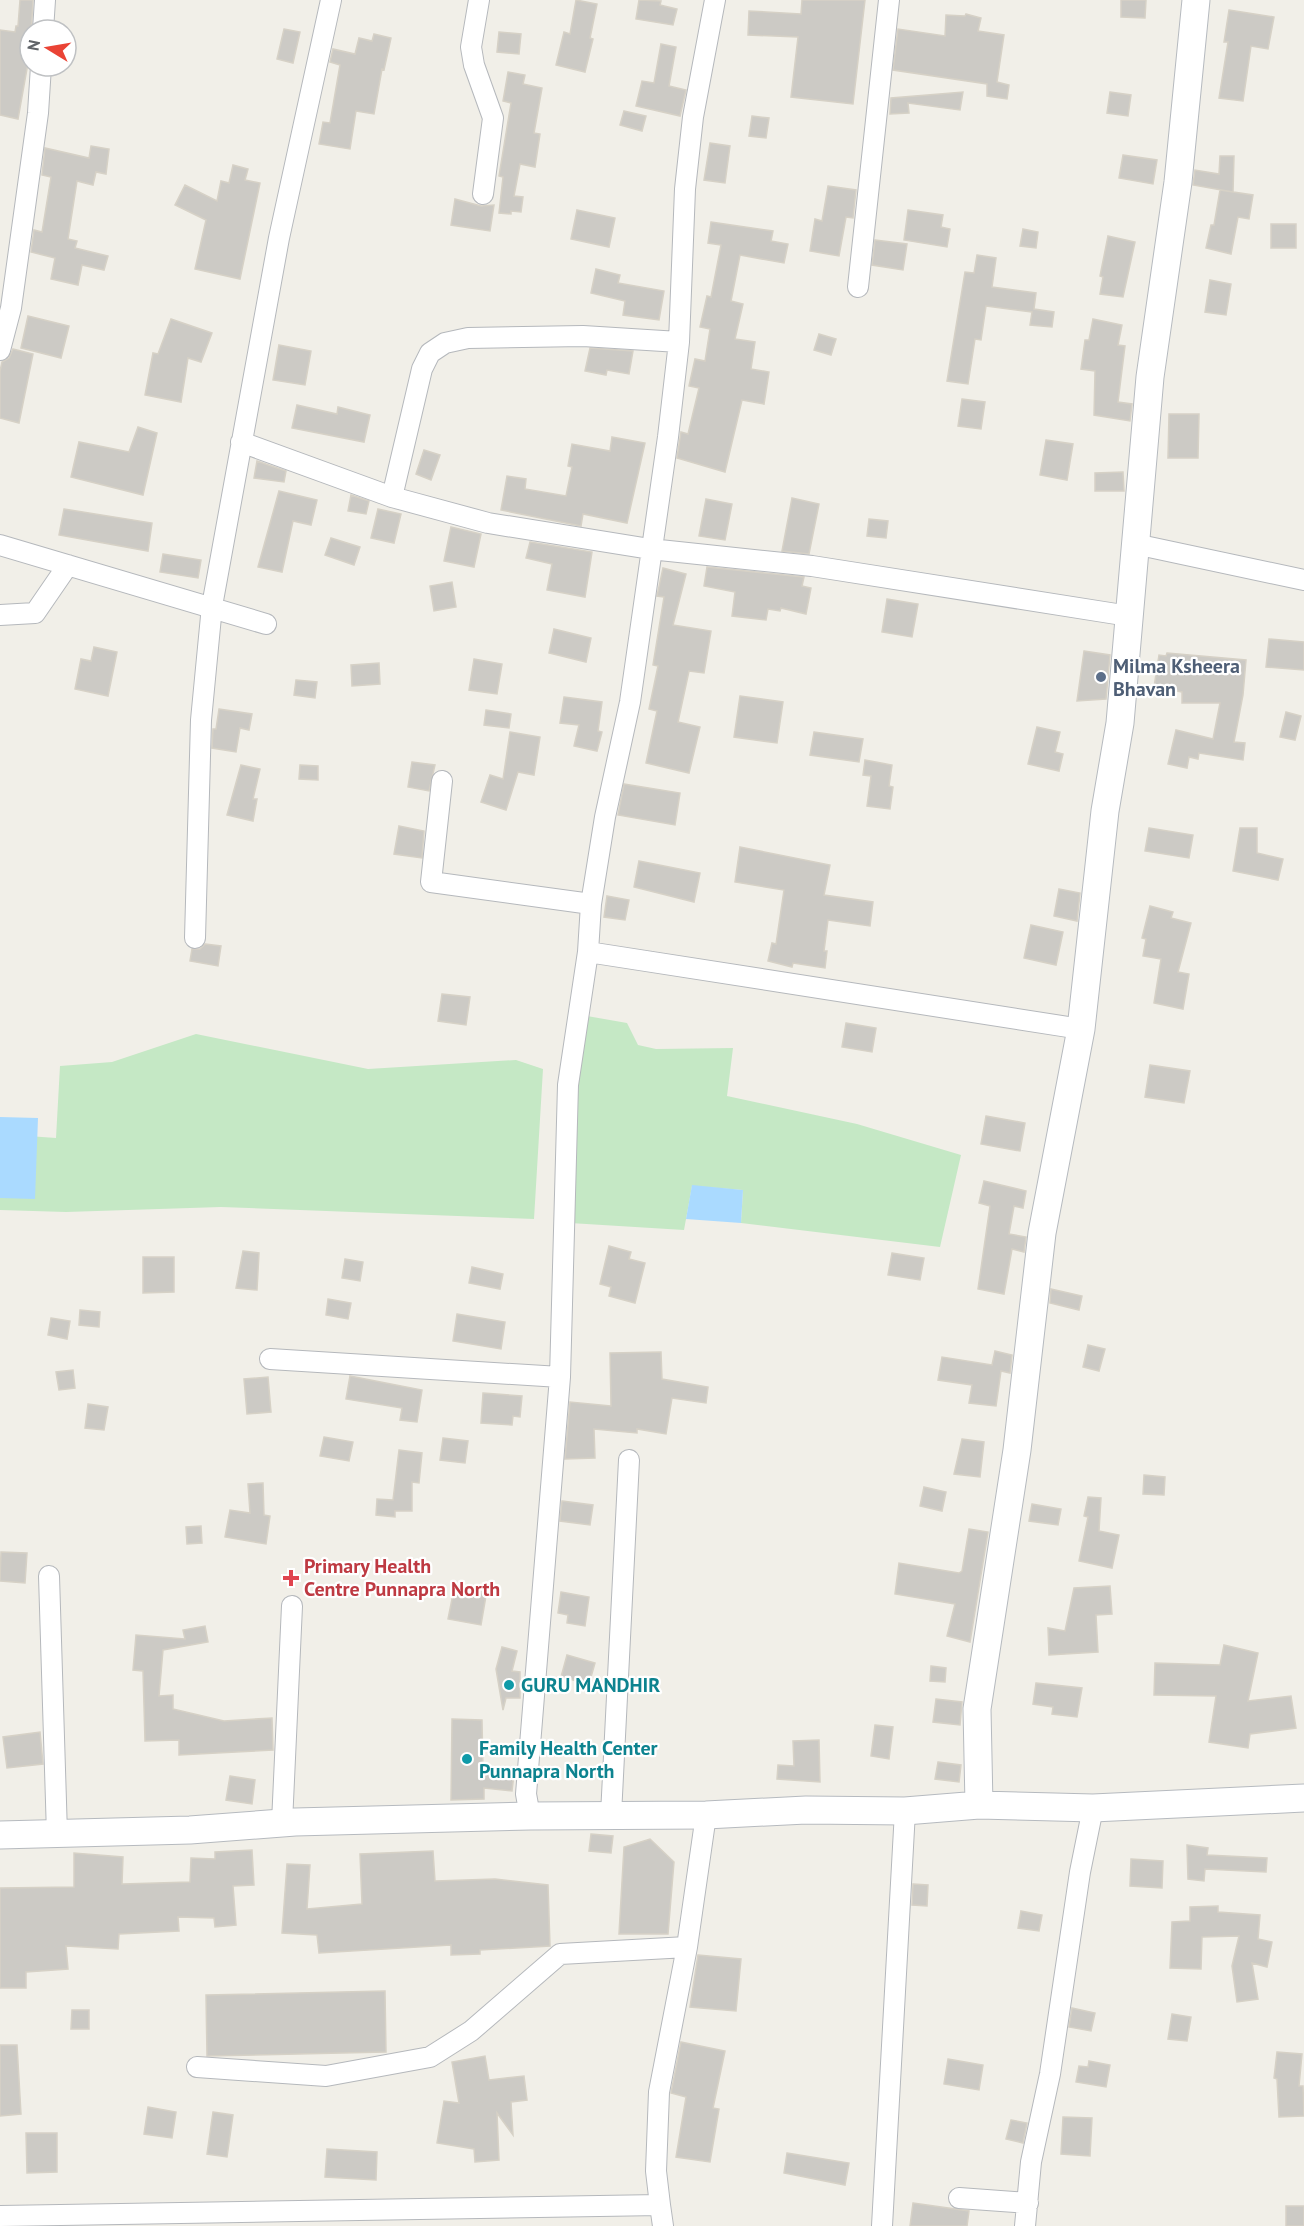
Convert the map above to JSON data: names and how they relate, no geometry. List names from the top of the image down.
{
  "places": {
    "other": ["Milma Ksheera Bhavan", "GURU MANDHIR", "Family Health Center Punnapra North"],
    "health": ["Primary Health Centre Punnapra North"]
  },
  "north": "left"
}
